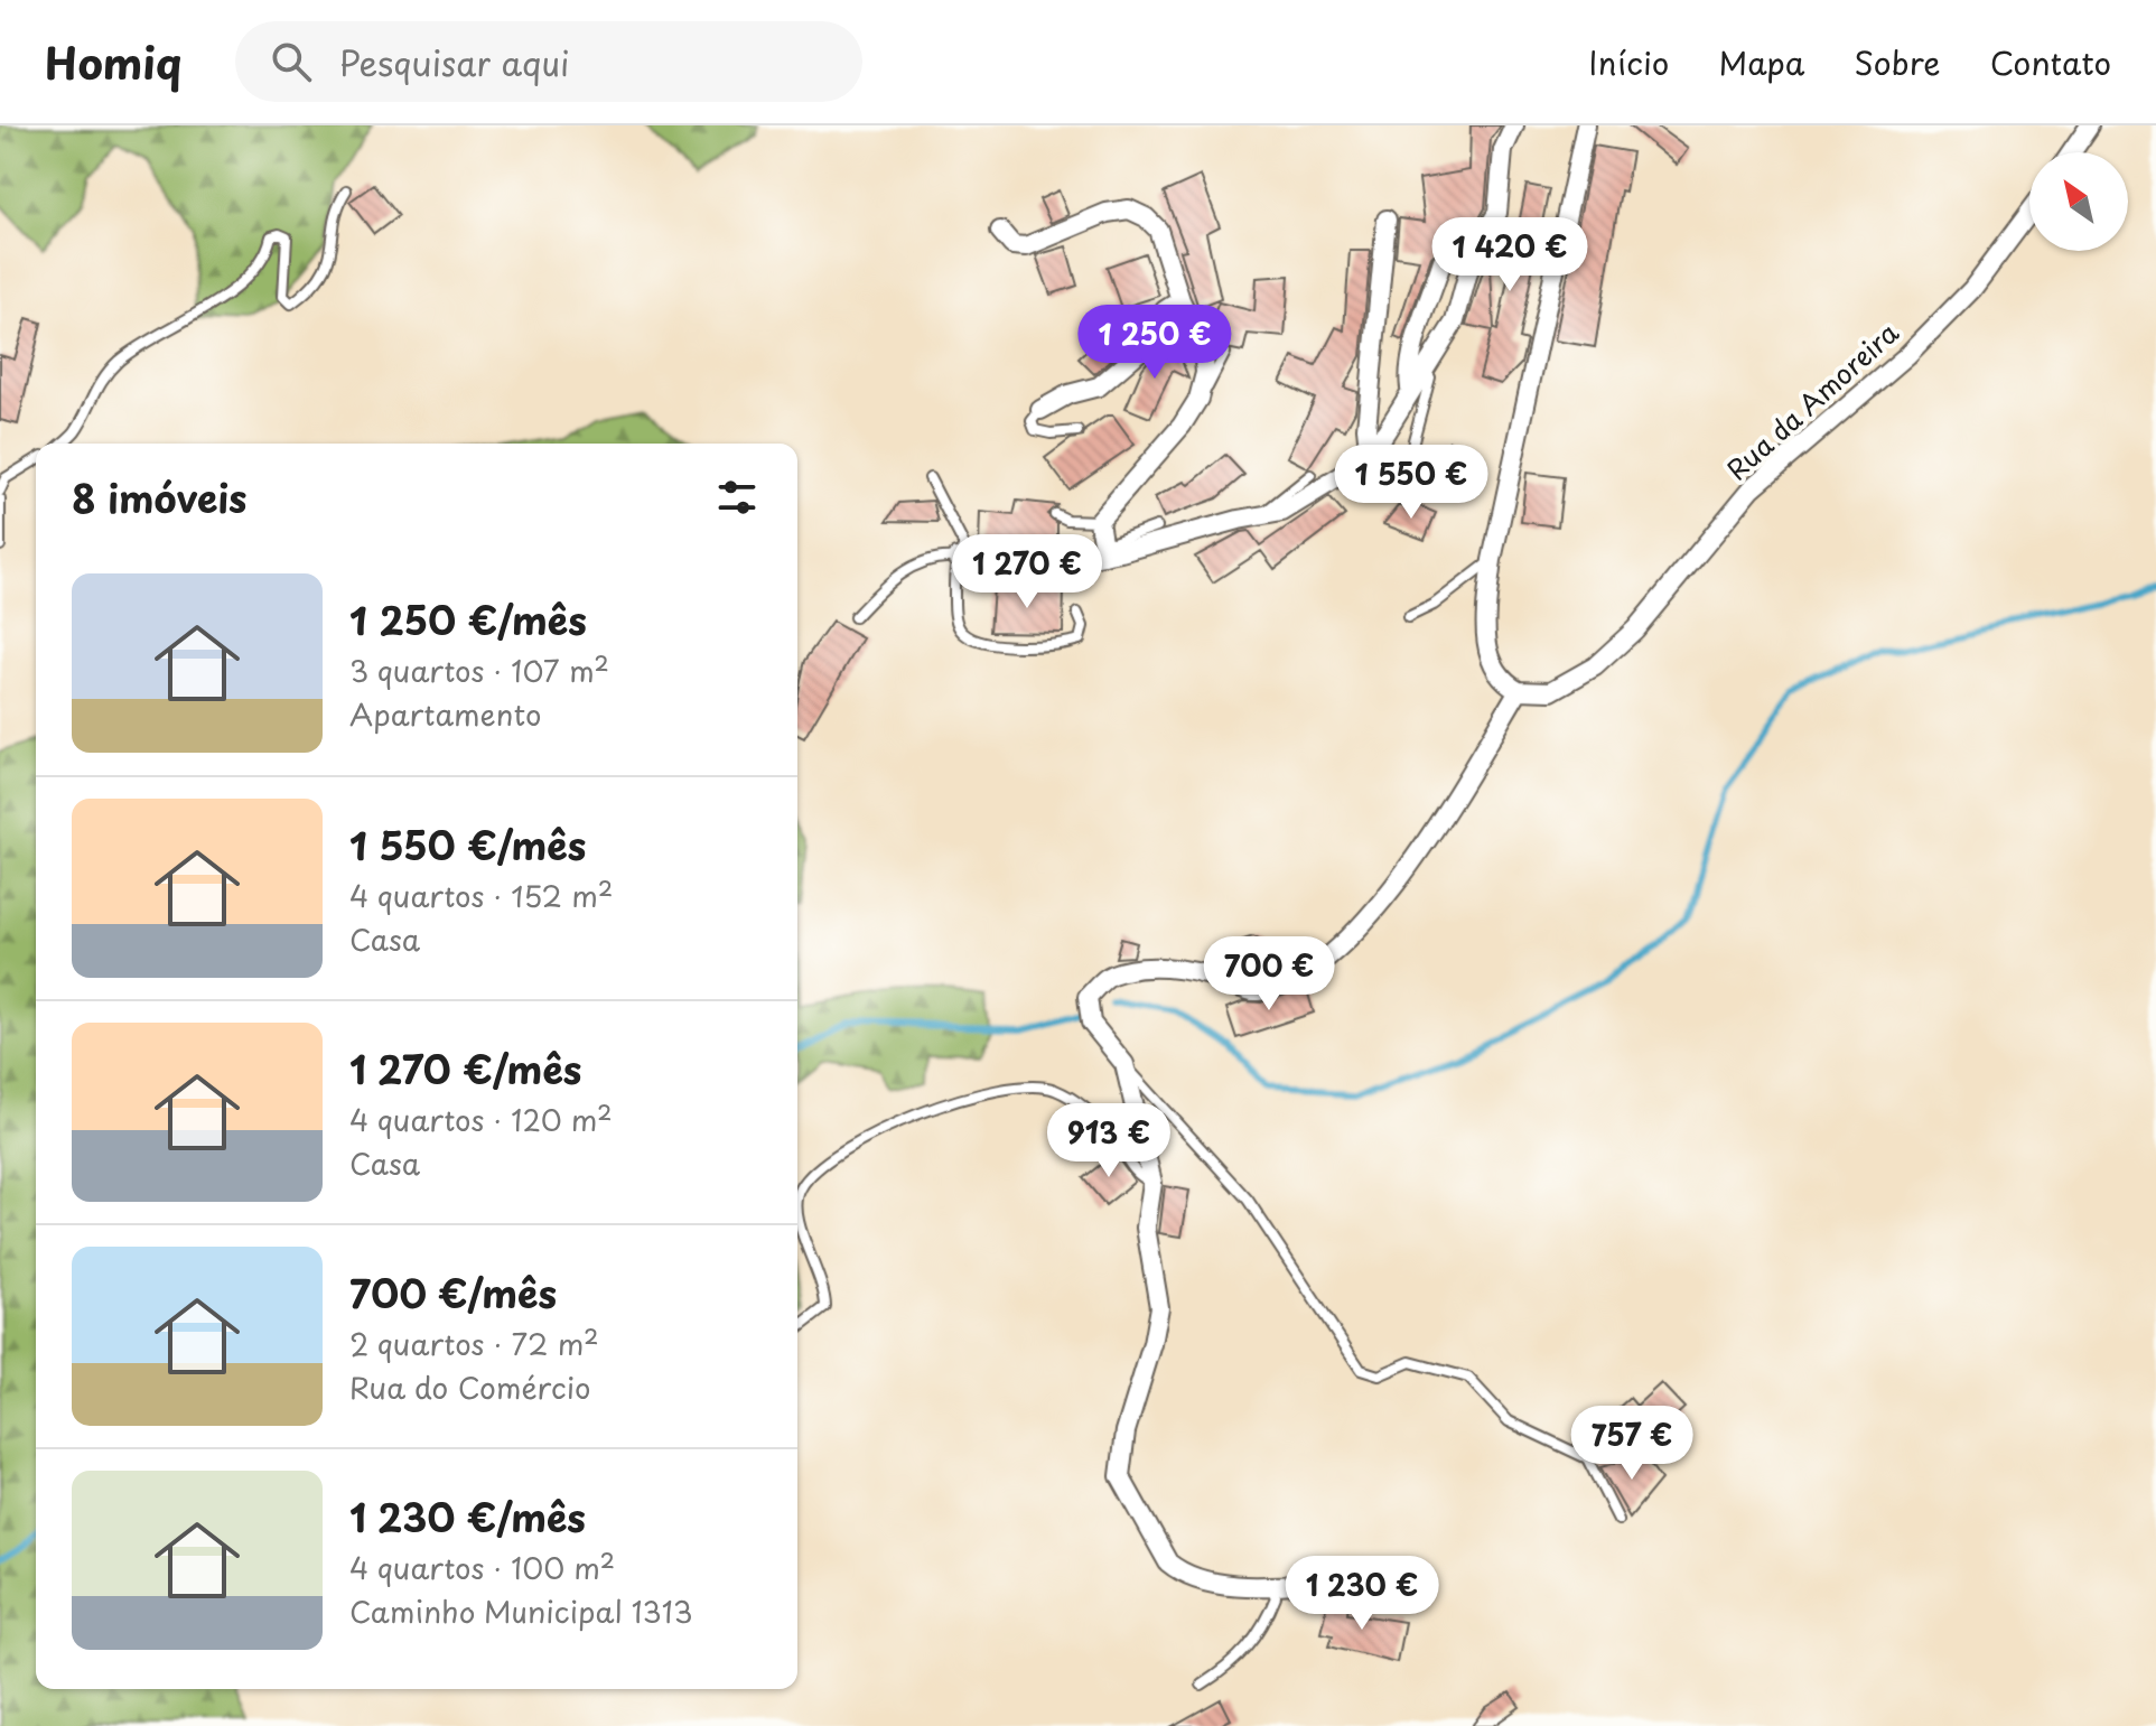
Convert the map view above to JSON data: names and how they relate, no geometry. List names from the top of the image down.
{
  "streets": {
    "street": ["Rua da Amoreira"]
  },
  "north": "top left",
  "page": {
    "header": "Homiq",
    "search": "Pesquisar aqui",
    "nav": [
      "Início",
      "Mapa",
      "Sobre",
      "Contato"
    ],
    "price": [
      "1 420 €",
      "1 250 €",
      "1 550 €",
      "1 270 €",
      "700 €",
      "913 €",
      "757 €",
      "1 230 €"
    ],
    "heading": "8 imóveis",
    "list": [
      {
        "name": "1 250 €/mês",
        "note": "3 quartos · 107 m² · Apartamento"
      },
      {
        "name": "1 550 €/mês",
        "note": "4 quartos · 152 m² · Casa"
      },
      {
        "name": "1 270 €/mês",
        "note": "4 quartos · 120 m² · Casa"
      },
      {
        "name": "700 €/mês",
        "note": "2 quartos · 72 m² · Rua do Comércio"
      },
      {
        "name": "1 230 €/mês",
        "note": "4 quartos · 100 m² · Caminho Municipal 1313"
      }
    ]
  }
}
